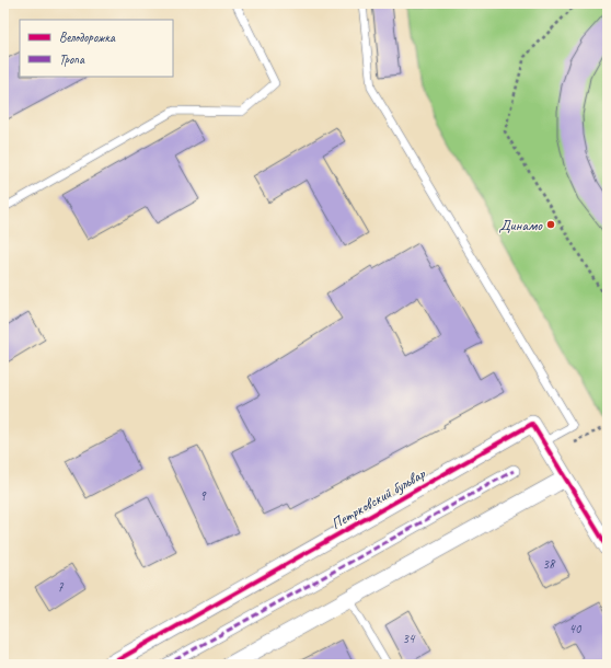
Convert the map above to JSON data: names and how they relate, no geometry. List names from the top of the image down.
{
  "streets": {
    "street": ["Петрковский бульвар"]
  },
  "places": ["Динамо"],
  "house_numbers": [
    "9",
    "38",
    "7",
    "40",
    "34"
  ],
  "legend": ["Велодорожка", "Тропа"]
}
